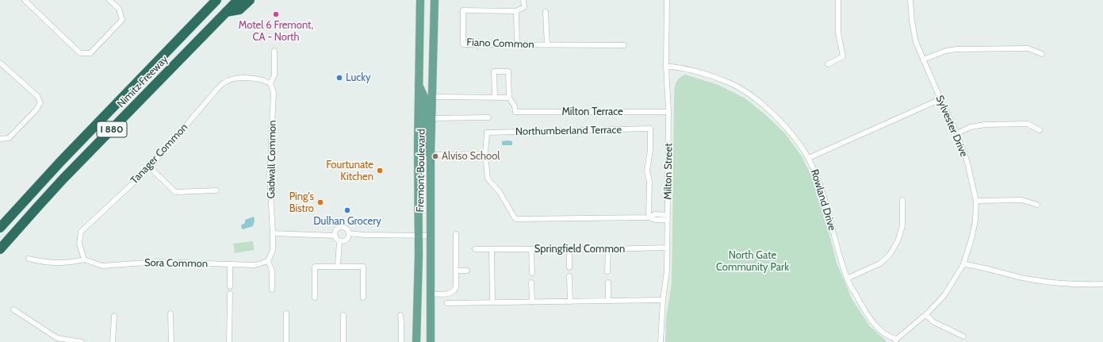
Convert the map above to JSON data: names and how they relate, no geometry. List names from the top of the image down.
{
  "streets": {
    "highway": ["Nimitz Freeway", "I 880"],
    "main road": ["Fremont Boulevard"],
    "street": [
      "Fiano Common",
      "Milton Terrace",
      "Sylvester Drive",
      "Northumberland Terrace",
      "Tanager Common",
      "Gadwall Common",
      "Milton Street",
      "Rowland Drive",
      "Springfield Common",
      "Sora Common"
    ]
  },
  "crossings": [
    ["Milton Terrace", "Milton Street"],
    ["Sylvester Drive", "Rowland Drive"],
    ["Tanager Common", "Gadwall Common"],
    ["Tanager Common", "Sora Common"],
    ["Gadwall Common", "Sora Common"],
    ["Milton Street", "Rowland Drive"],
    ["Milton Street", "Springfield Common"]
  ],
  "parks": ["North Gate Community Park"],
  "places": [
    "Motel 6 Fremont, CA - North",
    "Lucky",
    "Alviso School",
    "Fourtunate Kitchen",
    "Ping's Bistro",
    "Dulhan Grocery"
  ]
}
